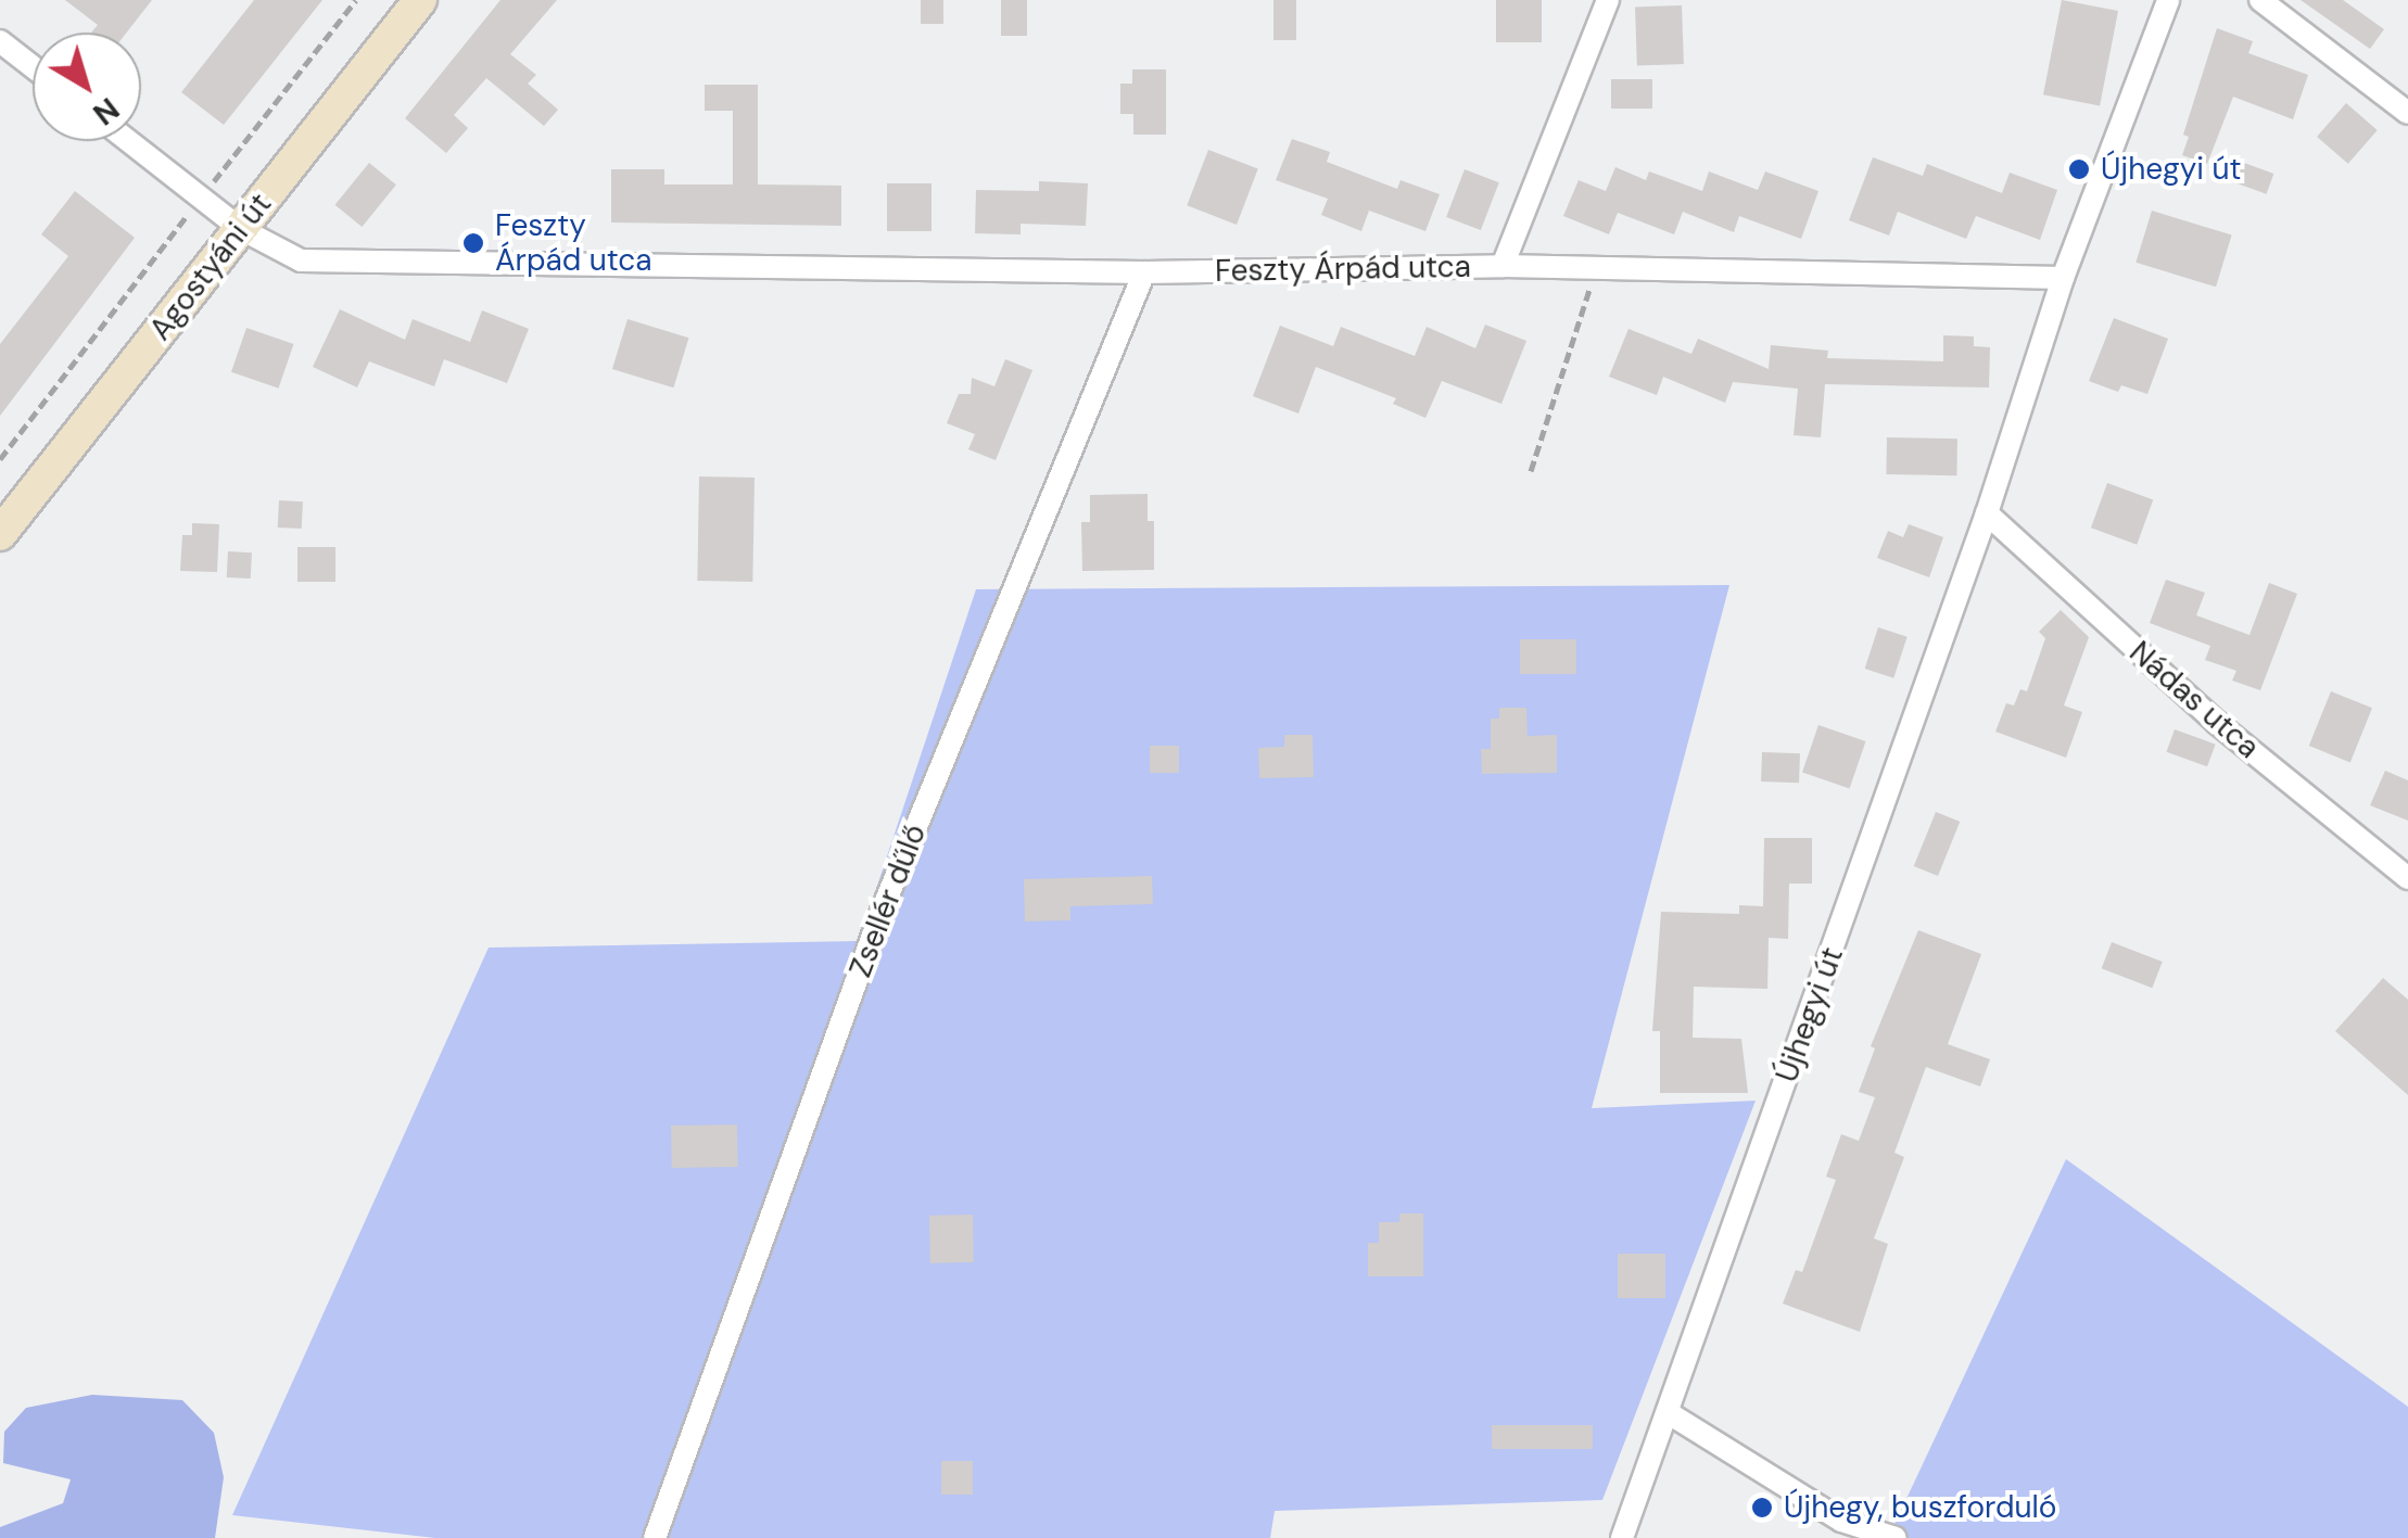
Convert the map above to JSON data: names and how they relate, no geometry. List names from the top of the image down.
{
  "streets": {
    "main road": ["Agostyáni út"],
    "street": [
      "Feszty Árpád utca",
      "Nádas utca",
      "Zsellér dűlő",
      "Újhegyi út"
    ]
  },
  "crossings": [
    ["Agostyáni út", "Feszty Árpád utca"],
    ["Feszty Árpád utca", "Zsellér dűlő"],
    ["Feszty Árpád utca", "Újhegyi út"],
    ["Nádas utca", "Újhegyi út"]
  ],
  "places": ["Újhegyi út", "Feszty Árpád utca", "Újhegy, buszforduló"],
  "north": "bottom right"
}
